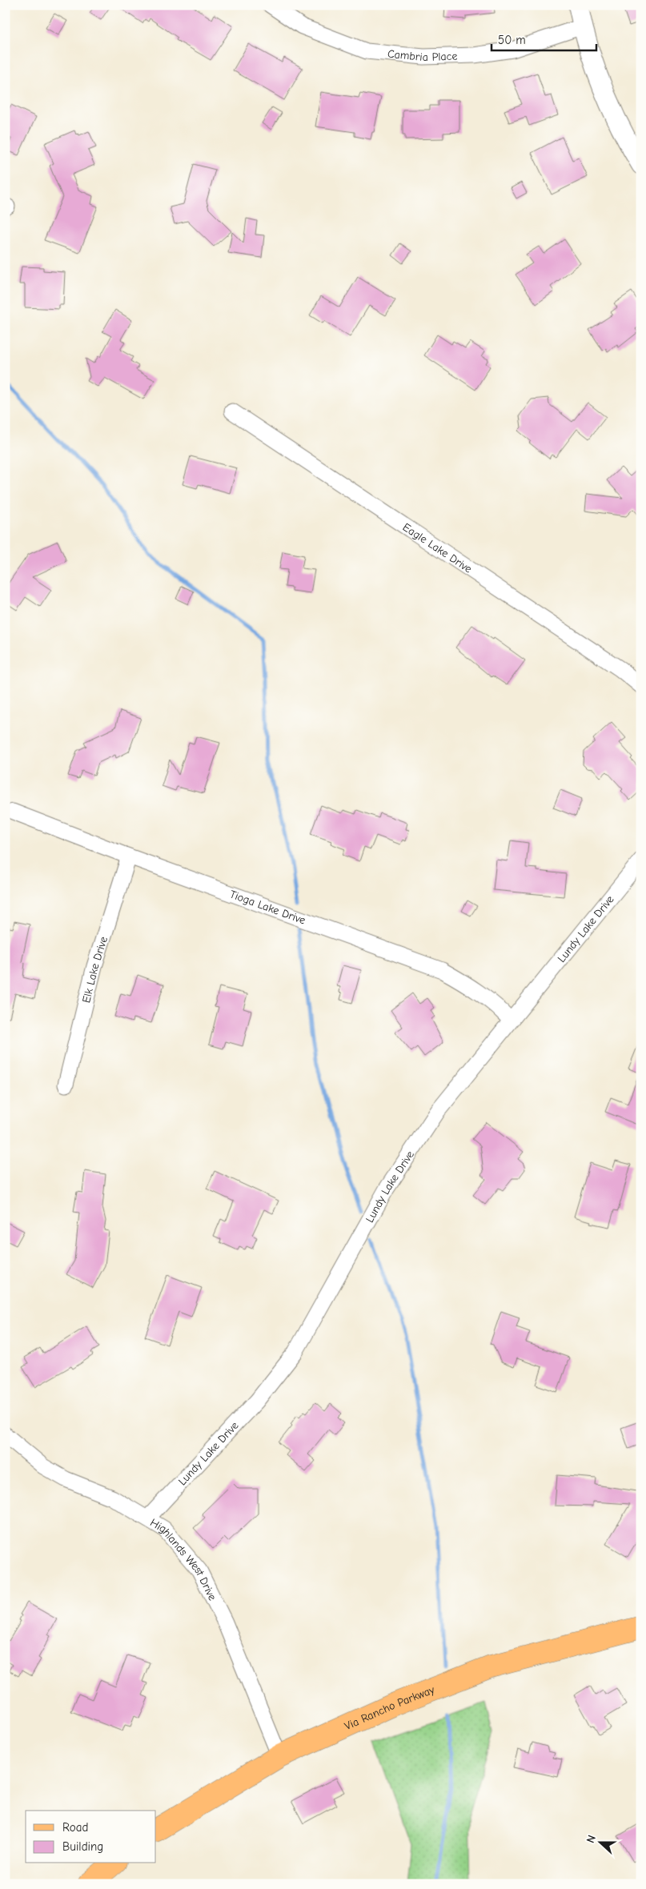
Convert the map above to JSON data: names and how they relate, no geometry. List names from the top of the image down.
{
  "streets": {
    "main road": ["Via Rancho Parkway"],
    "street": [
      "Cambria Place",
      "Eagle Lake Drive",
      "Tioga Lake Drive",
      "Lundy Lake Drive",
      "Elk Lake Drive",
      "Highlands West Drive"
    ]
  },
  "crossings": [
    ["Tioga Lake Drive", "Lundy Lake Drive"],
    ["Tioga Lake Drive", "Elk Lake Drive"],
    ["Lundy Lake Drive", "Highlands West Drive"],
    ["Highlands West Drive", "Via Rancho Parkway"]
  ],
  "legend": ["Road", "Building"],
  "scale_bar": "50 m",
  "north": "left"
}
